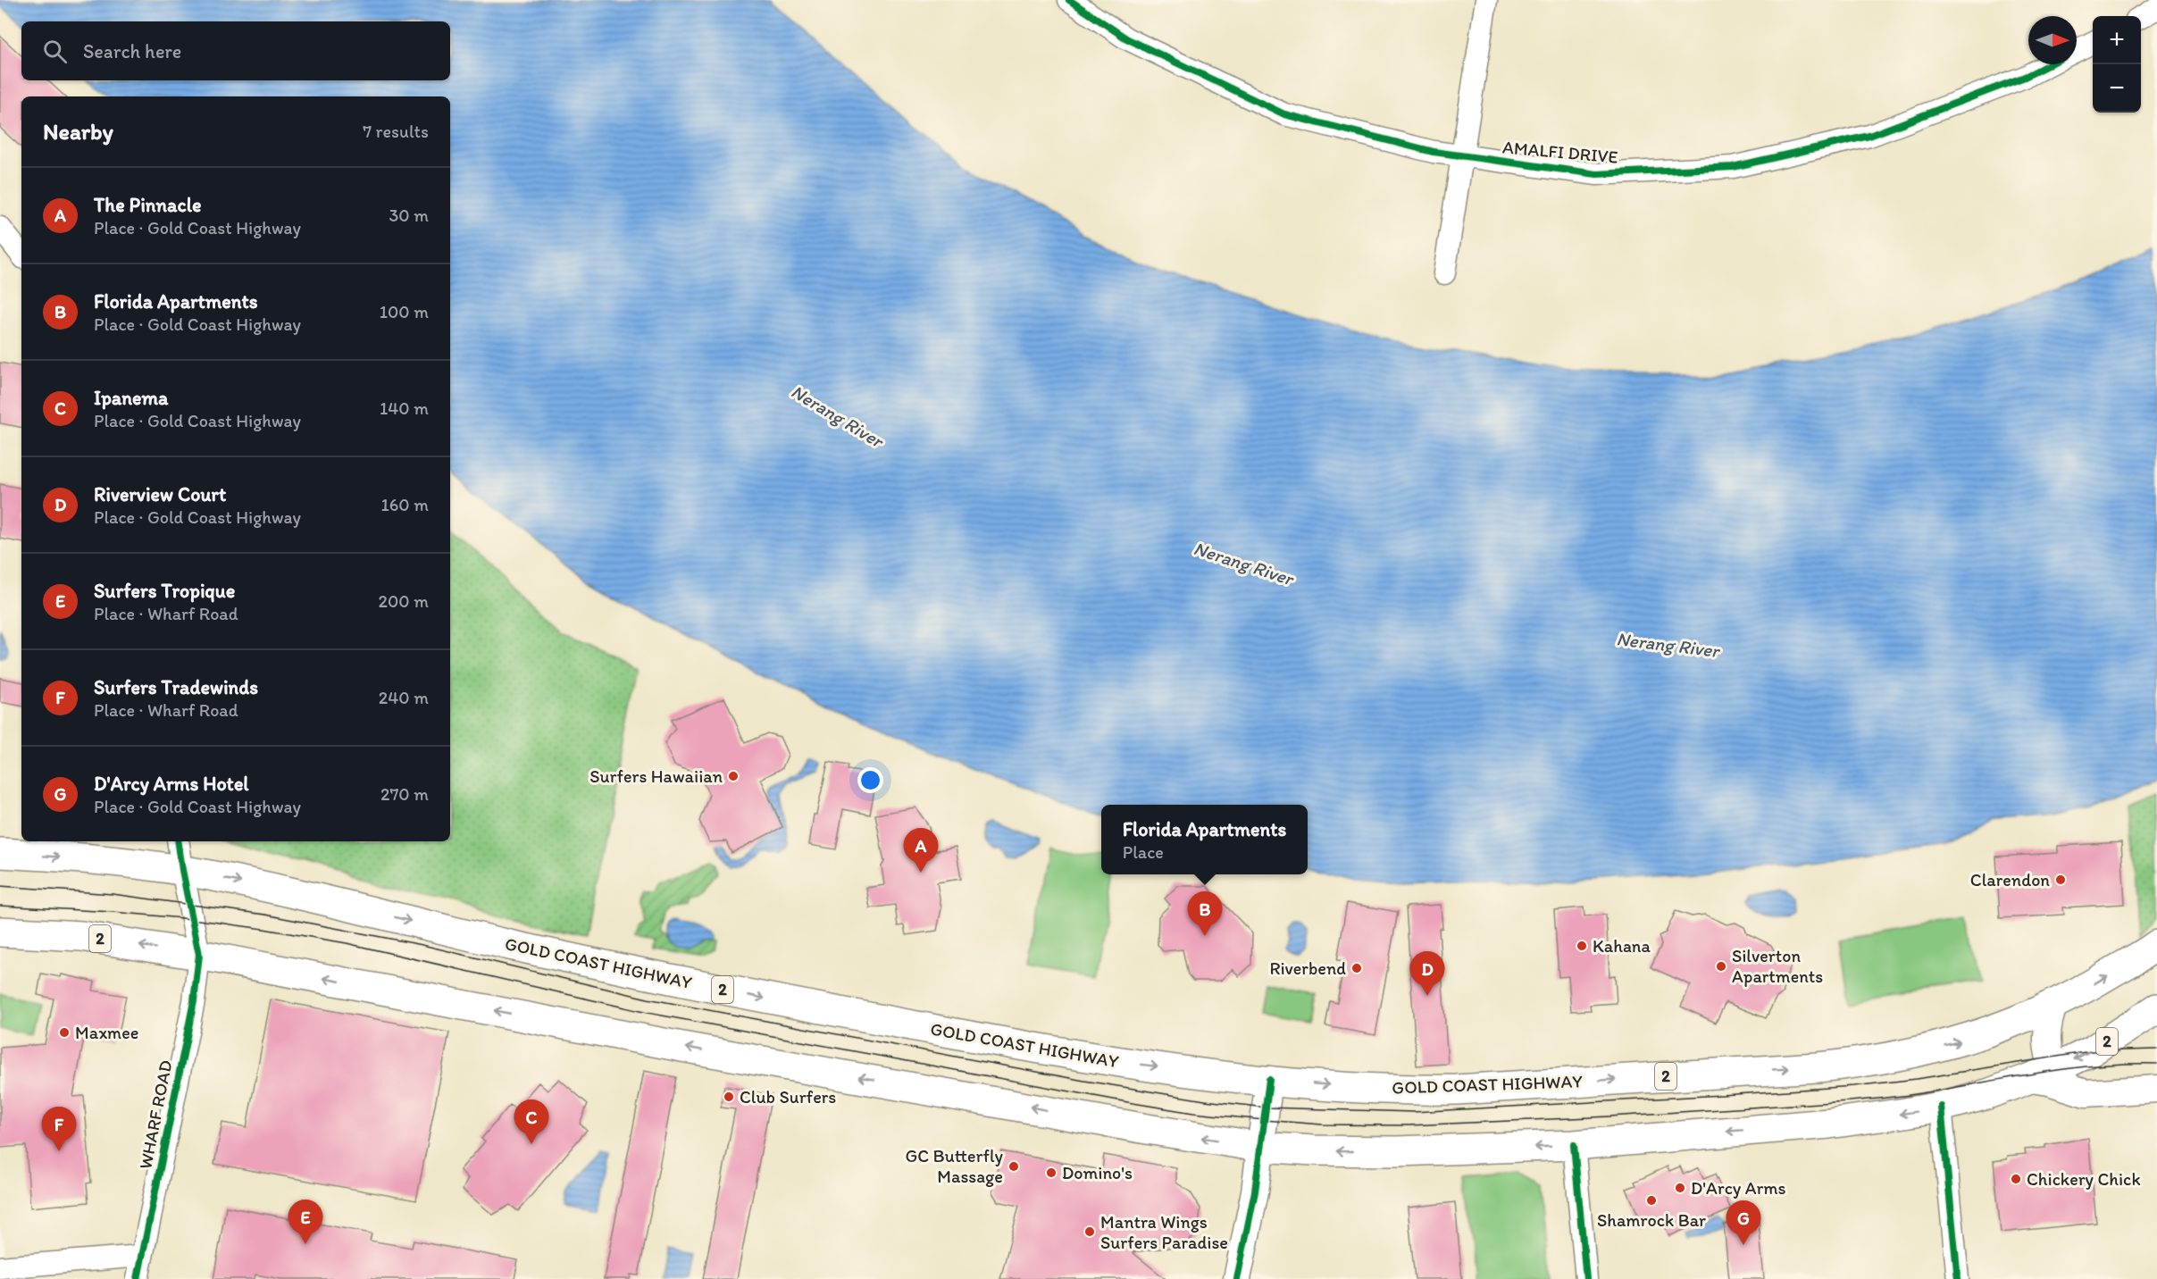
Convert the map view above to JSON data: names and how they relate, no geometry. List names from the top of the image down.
{
  "streets": {
    "highway": ["2", "GOLD COAST HIGHWAY"],
    "street": ["AMALFI DRIVE", "WHARF ROAD"]
  },
  "crossings": [
    ["2", "GOLD COAST HIGHWAY"],
    ["2", "WHARF ROAD"],
    ["GOLD COAST HIGHWAY", "WHARF ROAD"]
  ],
  "water": ["Nerang River"],
  "places": [
    "Surfers Hawaiian",
    "Clarendon",
    "Kahana",
    "Silverton Apartments",
    "Riverbend",
    "Maxmee",
    "Club Surfers",
    "GC Butterfly Massage",
    "Domino's",
    "Chickery Chick",
    "D'Arcy Arms",
    "Shamrock Bar",
    "Mantra Wings Surfers Paradise"
  ],
  "north": "right",
  "page": {
    "map_buttons": ["+", "−"],
    "search": "Search here",
    "heading": ["Nearby", "7 results"],
    "list": [
      {
        "mark": "A",
        "name": "The Pinnacle",
        "note": "Place · Gold Coast Highway",
        "value": "30 m"
      },
      {
        "mark": "B",
        "name": "Florida Apartments",
        "note": "Place · Gold Coast Highway",
        "value": "100 m"
      },
      {
        "mark": "C",
        "name": "Ipanema",
        "note": "Place · Gold Coast Highway",
        "value": "140 m"
      },
      {
        "mark": "D",
        "name": "Riverview Court",
        "note": "Place · Gold Coast Highway",
        "value": "160 m"
      },
      {
        "mark": "E",
        "name": "Surfers Tropique",
        "note": "Place · Wharf Road",
        "value": "200 m"
      },
      {
        "mark": "F",
        "name": "Surfers Tradewinds",
        "note": "Place · Wharf Road",
        "value": "240 m"
      },
      {
        "mark": "G",
        "name": "D'Arcy Arms Hotel",
        "note": "Place · Gold Coast Highway",
        "value": "270 m"
      }
    ],
    "popup": ["Florida Apartments", "Place"],
    "pins": [
      "A",
      "B",
      "D",
      "C",
      "F",
      "E",
      "G"
    ]
  }
}
